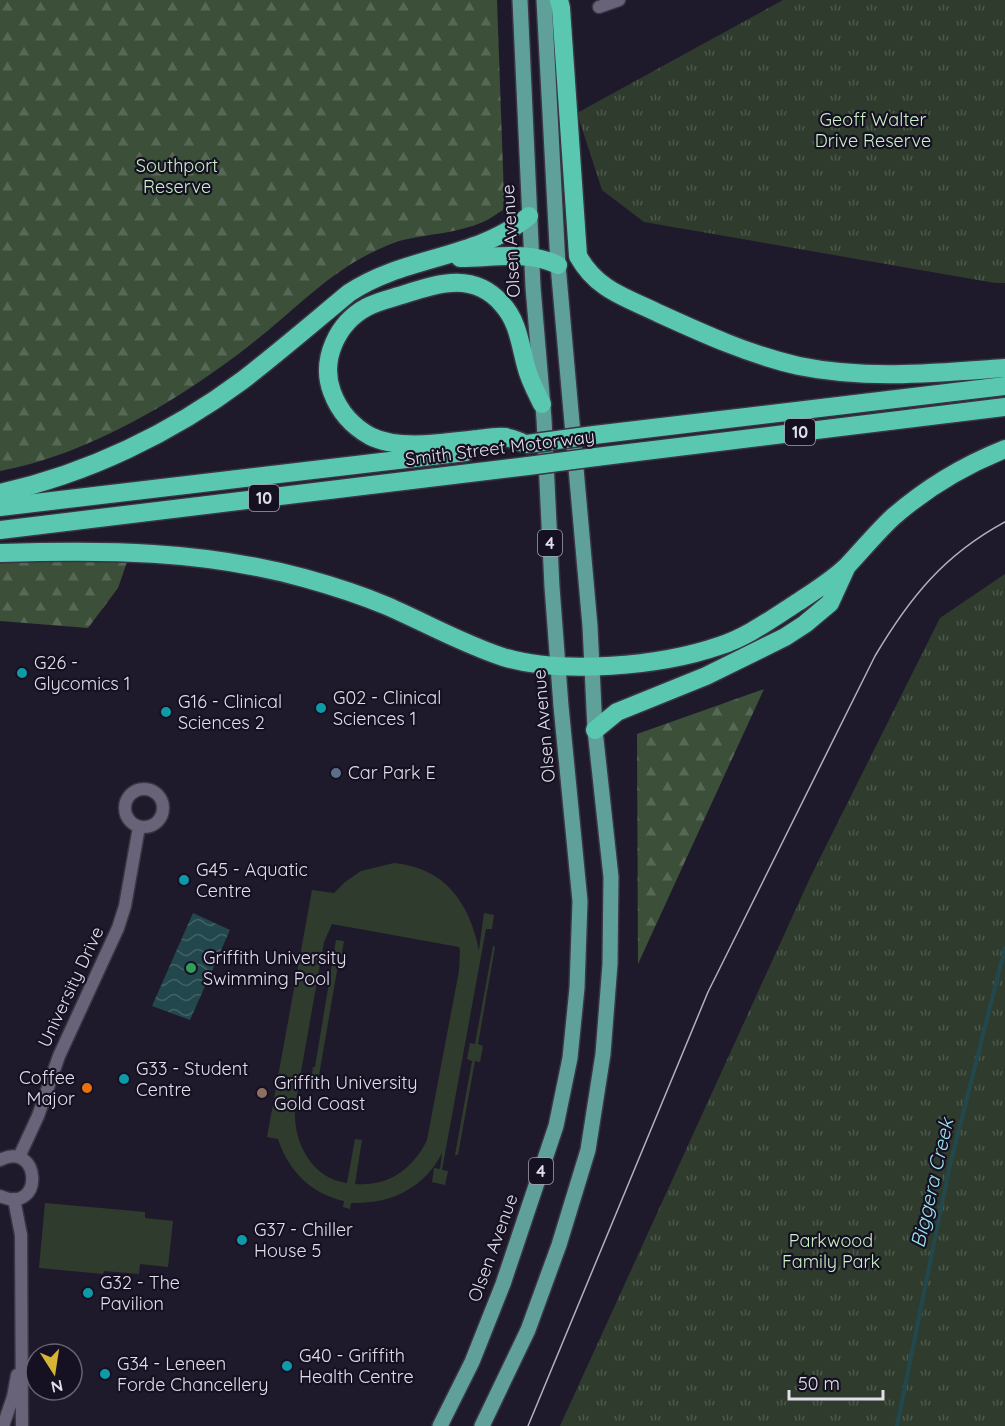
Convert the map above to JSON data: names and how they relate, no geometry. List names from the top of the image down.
{
  "streets": {
    "highway": ["10", "Smith Street Motorway"],
    "main road": ["Olsen Avenue", "4"],
    "street": ["University Drive"]
  },
  "water": ["Biggera Creek"],
  "parks": ["Geoff Walter Drive Reserve", "Southport Reserve", "Parkwood Family Park"],
  "places": [
    "G26 - Glycomics 1",
    "G02 - Clinical Sciences 1",
    "G16 - Clinical Sciences 2",
    "Car Park E",
    "G45 - Aquatic Centre",
    "Griffith University Swimming Pool",
    "G33 - Student Centre",
    "Coffee Major",
    "Griffith University Gold Coast",
    "G37 - Chiller House 5",
    "G32 - The Pavilion",
    "G40 - Griffith Health Centre",
    "G34 - Leneen Forde Chancellery"
  ],
  "scale_bar": "50 m",
  "north": "bottom"
}
